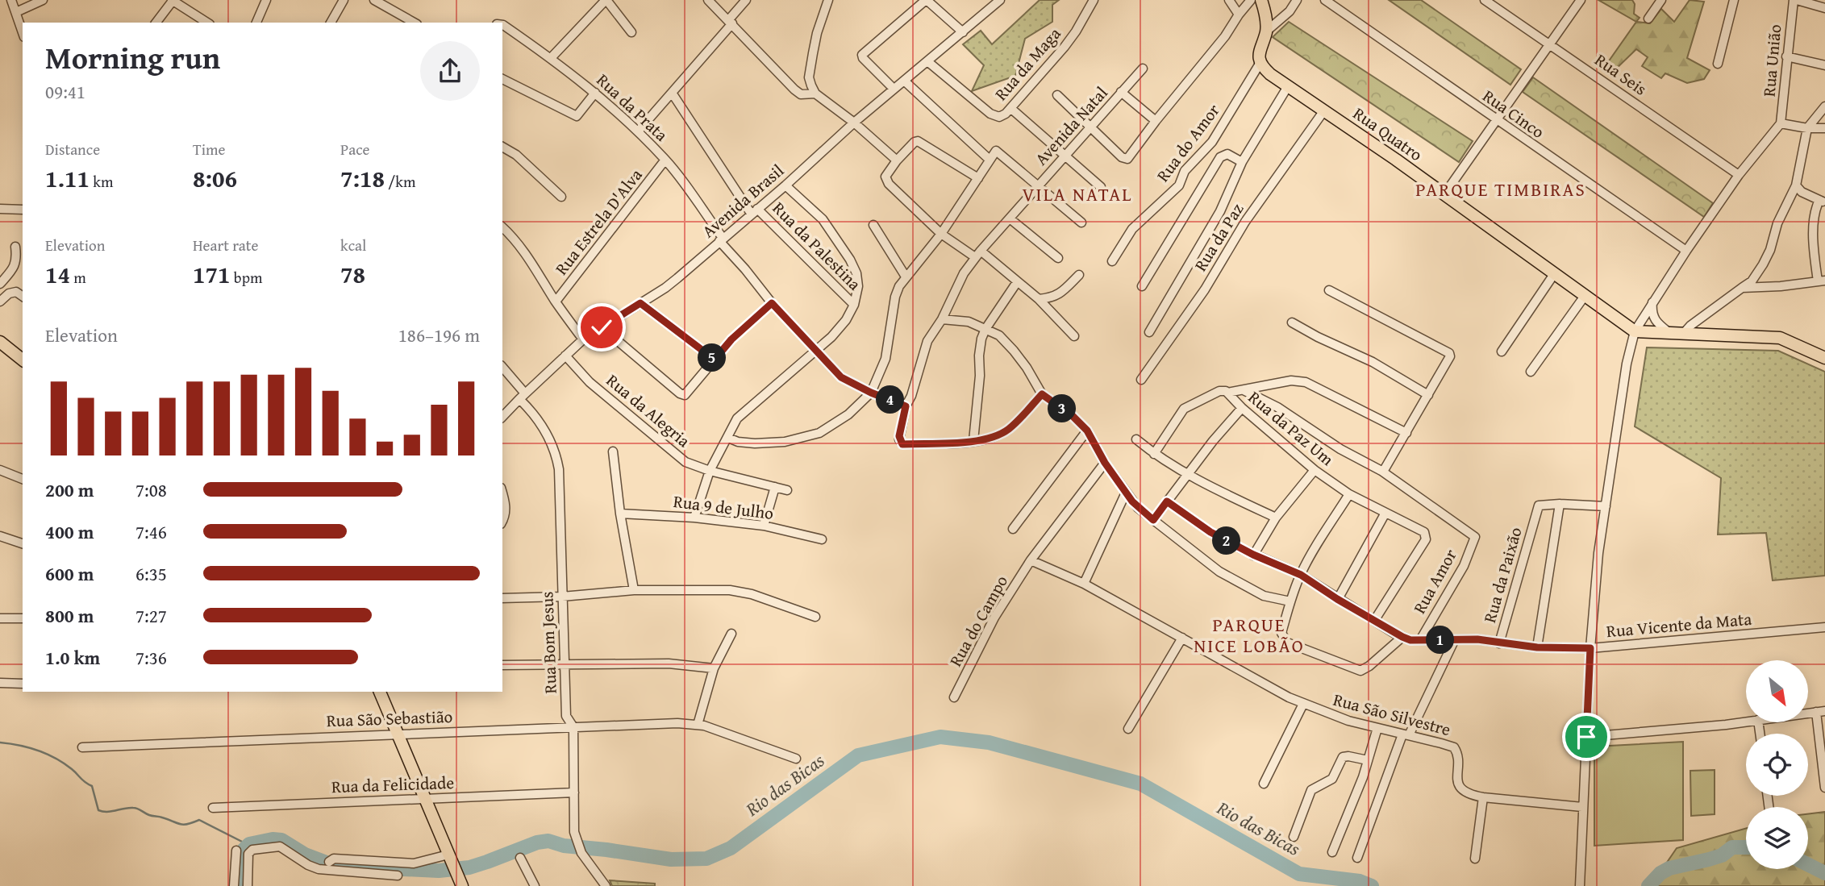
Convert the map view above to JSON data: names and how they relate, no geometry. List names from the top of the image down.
{
  "streets": {
    "main road": ["Rua Quatro"],
    "street": [
      "Rua União",
      "Rua da Maga",
      "Rua Seis",
      "Rua da Prata",
      "Rua Cinco",
      "Avenida Natal",
      "Rua do Amor",
      "Avenida Brasil",
      "Rua Estrela D'Alva",
      "Rua da Paz",
      "Rua da Palestina",
      "Rua da Alegria",
      "Rua da Paz Um",
      "Rua 9 de Julho",
      "Rua da Paixão",
      "Rua Amor",
      "Rua do Campo",
      "Rua Vicente da Mata",
      "Rua Bom Jesus",
      "Rua São Silvestre",
      "Rua São Sebastião",
      "Rua da Felicidade"
    ]
  },
  "crossings": [
    ["Rua da Maga", "Avenida Brasil"],
    ["Rua da Prata", "Avenida Natal"],
    ["Rua da Prata", "Avenida Brasil"],
    ["Rua da Prata", "Rua Estrela D'Alva"],
    ["Rua Quatro", "Rua do Amor"],
    ["Rua Quatro", "Rua da Paz"],
    ["Avenida Brasil", "Rua da Palestina"],
    ["Avenida Brasil", "Rua da Alegria"],
    ["Avenida Brasil", "Rua Bom Jesus"],
    ["Rua da Paz Um", "Rua Vicente da Mata"],
    ["Rua da Paixão", "Rua Vicente da Mata"],
    ["Rua Amor", "Rua Vicente da Mata"],
    ["Rua Bom Jesus", "Rua São Sebastião"],
    ["Rua Bom Jesus", "Rua da Felicidade"]
  ],
  "districts": ["PARQUE TIMBIRAS", "VILA NATAL", "PARQUE NICE LOBÃO"],
  "water": ["Rio das Bicas"],
  "north": "bottom right",
  "page": {
    "heading": ["Morning run", "09:41"],
    "stats": [
      ["Distance", "1.11 km"],
      ["Time", "8:06"],
      ["Pace", "7:18 /km"],
      ["Elevation", "14 m"],
      ["Heart rate", "171 bpm"],
      ["kcal", "78"]
    ],
    "chart": ["Elevation", "186–196 m"],
    "pins": [
      "5",
      "4",
      "3",
      "2",
      "1"
    ],
    "list": [
      {
        "name": "200 m",
        "note": "7:08"
      },
      {
        "name": "400 m",
        "note": "7:46"
      },
      {
        "name": "600 m",
        "note": "6:35"
      },
      {
        "name": "800 m",
        "note": "7:27"
      },
      {
        "name": "1.0 km",
        "note": "7:36"
      }
    ]
  }
}
